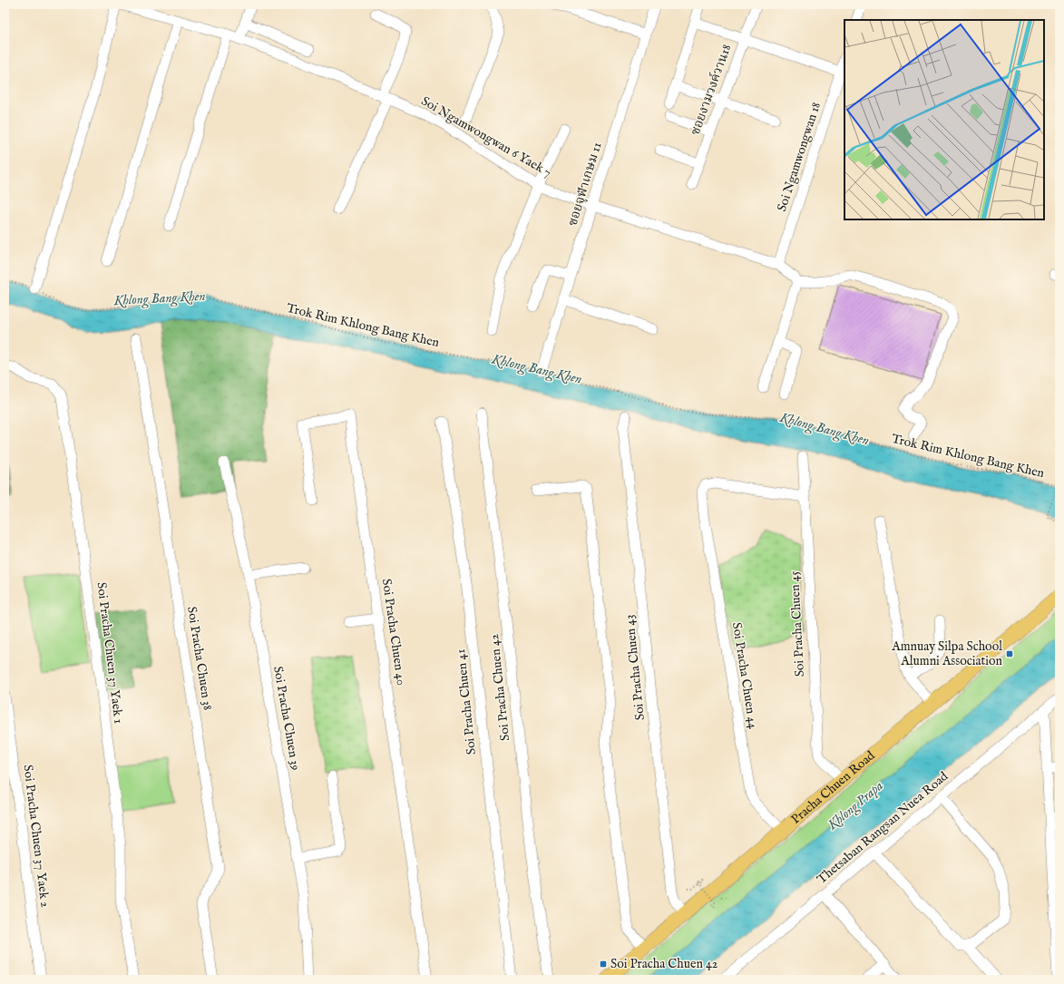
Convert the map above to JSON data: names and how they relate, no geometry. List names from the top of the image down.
{
  "streets": {
    "main road": ["Pracha Chuen Road"],
    "street": [
      "ซอยงามวงค์วาน18",
      "Soi Ngamwongwan 6 Yaek 7",
      "Soi Ngamwongwan 18",
      "ซอยจุฬาเกษม 11",
      "Soi Pracha Chuen 45",
      "Soi Pracha Chuen 40",
      "Soi Pracha Chuen 37 Yaek 1",
      "Soi Pracha Chuen 38",
      "Soi Pracha Chuen 43",
      "Soi Pracha Chuen 44",
      "Soi Pracha Chuen 42",
      "Soi Pracha Chuen 41",
      "Soi Pracha Chuen 39",
      "Thetsaban Rangsan Nuea Road",
      "Soi Pracha Chuen 37 Yaek 2"
    ],
    "path": ["Trok Rim Khlong Bang Khen"]
  },
  "crossings": [
    ["Soi Ngamwongwan 6 Yaek 7", "Soi Ngamwongwan 18"],
    ["Soi Ngamwongwan 6 Yaek 7", "ซอยจุฬาเกษม 11"],
    ["ซอยจุฬาเกษม 11", "Trok Rim Khlong Bang Khen"],
    ["Soi Pracha Chuen 45", "Soi Pracha Chuen 44"],
    ["Soi Pracha Chuen 45", "Pracha Chuen Road"],
    ["Soi Pracha Chuen 43", "Pracha Chuen Road"],
    ["Soi Pracha Chuen 44", "Pracha Chuen Road"]
  ],
  "water": ["Khlong Bang Khen", "Khlong Prapa"],
  "places": {
    "transit": ["Amnuay Silpa School Alumni Association", "Soi Pracha Chuen 42"]
  }
}
